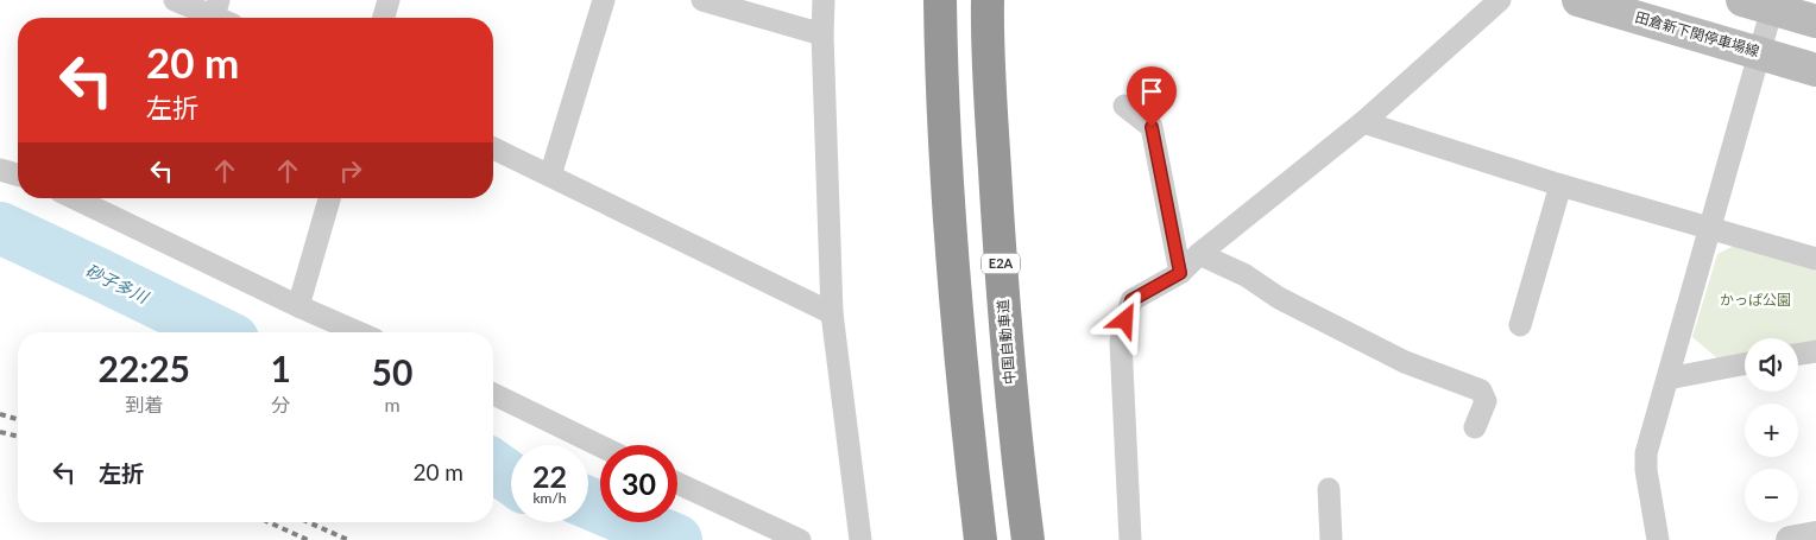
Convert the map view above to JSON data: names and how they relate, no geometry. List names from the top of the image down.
{
  "streets": {
    "highway": ["E2A", "中国自動車道"],
    "main road": ["田倉新下関停車場線"]
  },
  "water": ["砂子多川"],
  "parks": ["かっぱ公園"],
  "page": {
    "turn": ["20 m", "左折"],
    "eta": [
      "22:25",
      "到着",
      "1",
      "分",
      "50",
      "m"
    ],
    "map_buttons": ["+", "−"],
    "list": [
      {
        "name": "左折",
        "value": "20 m"
      }
    ],
    "speed": "22 km/h",
    "limit": "30"
  }
}
